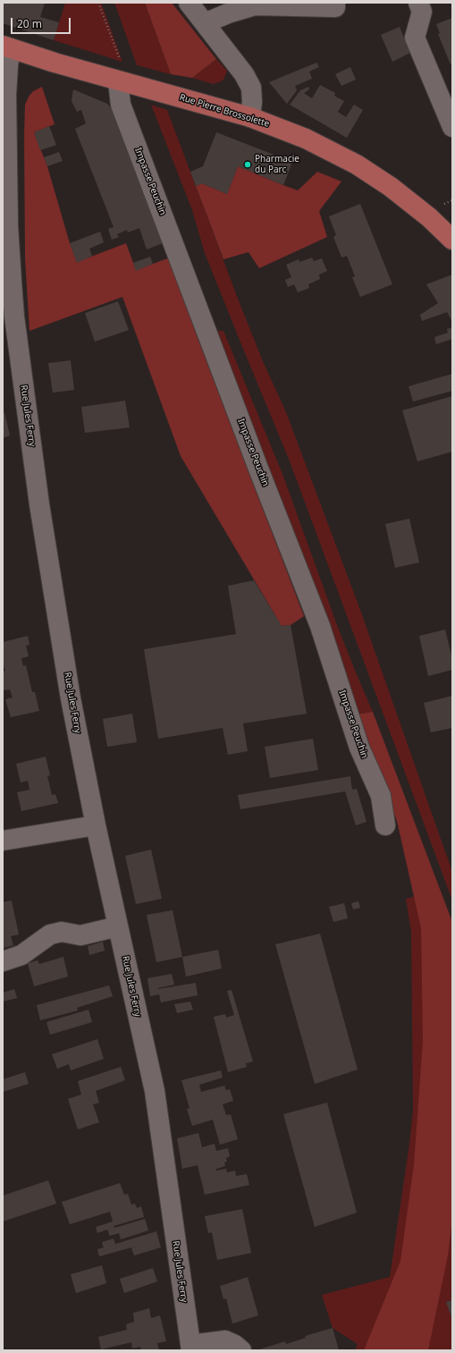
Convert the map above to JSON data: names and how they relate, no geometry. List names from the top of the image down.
{
  "streets": {
    "main road": ["Rue Pierre Brossolette"],
    "street": ["Impasse Peuchin", "Rue Jules Ferry"]
  },
  "crossings": [
    ["Rue Pierre Brossolette", "Impasse Peuchin"],
    ["Rue Pierre Brossolette", "Rue Jules Ferry"]
  ],
  "places": ["Pharmacie du Parc"],
  "scale_bar": "20 m"
}
